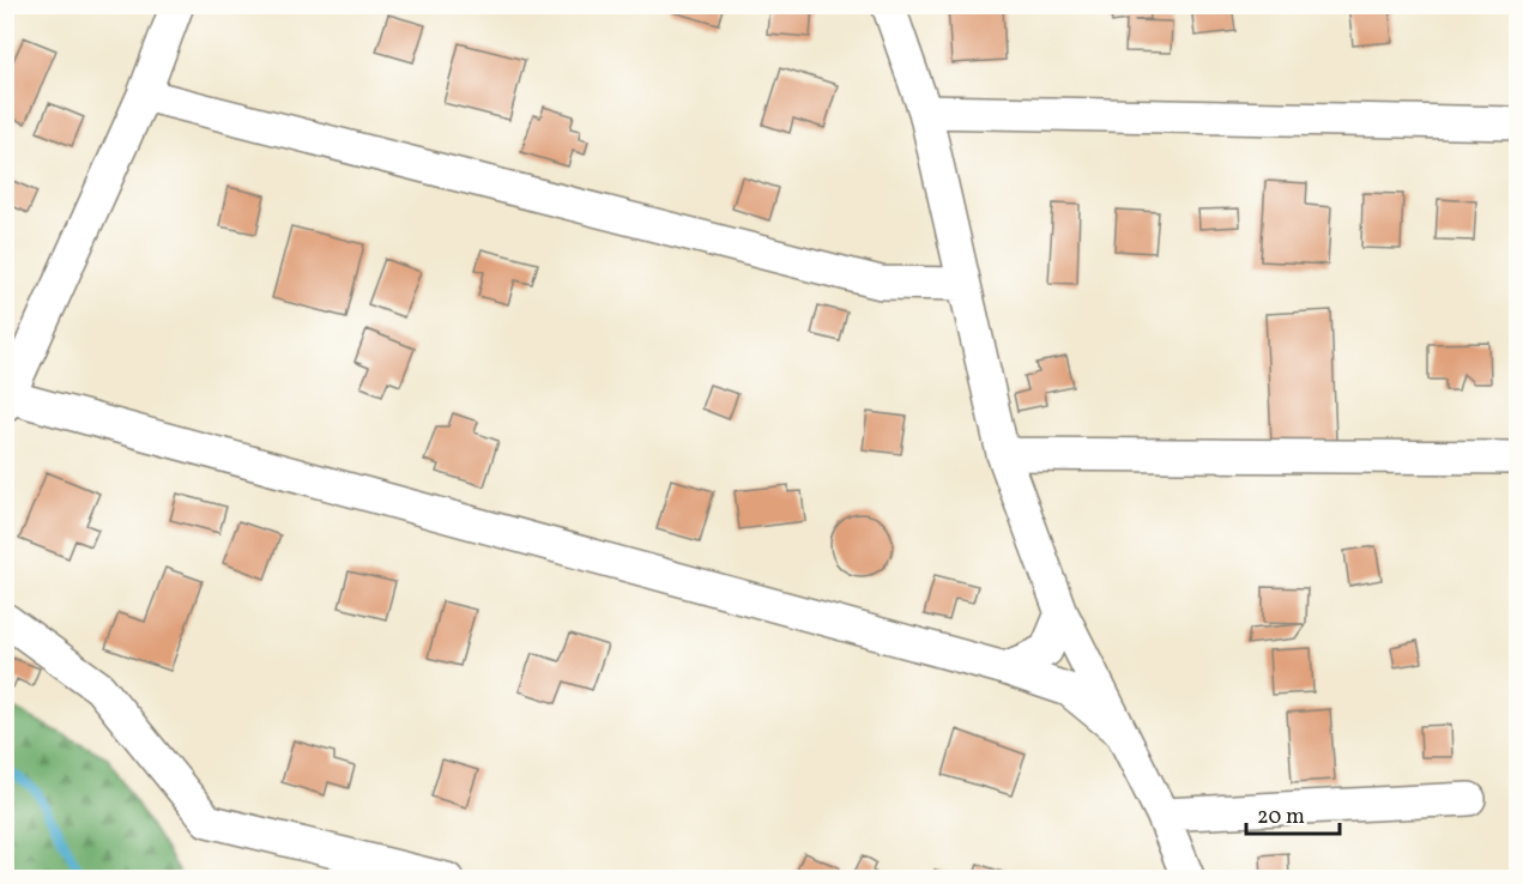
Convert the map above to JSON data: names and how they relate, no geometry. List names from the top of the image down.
{
  "scale_bar": "20 m"
}
